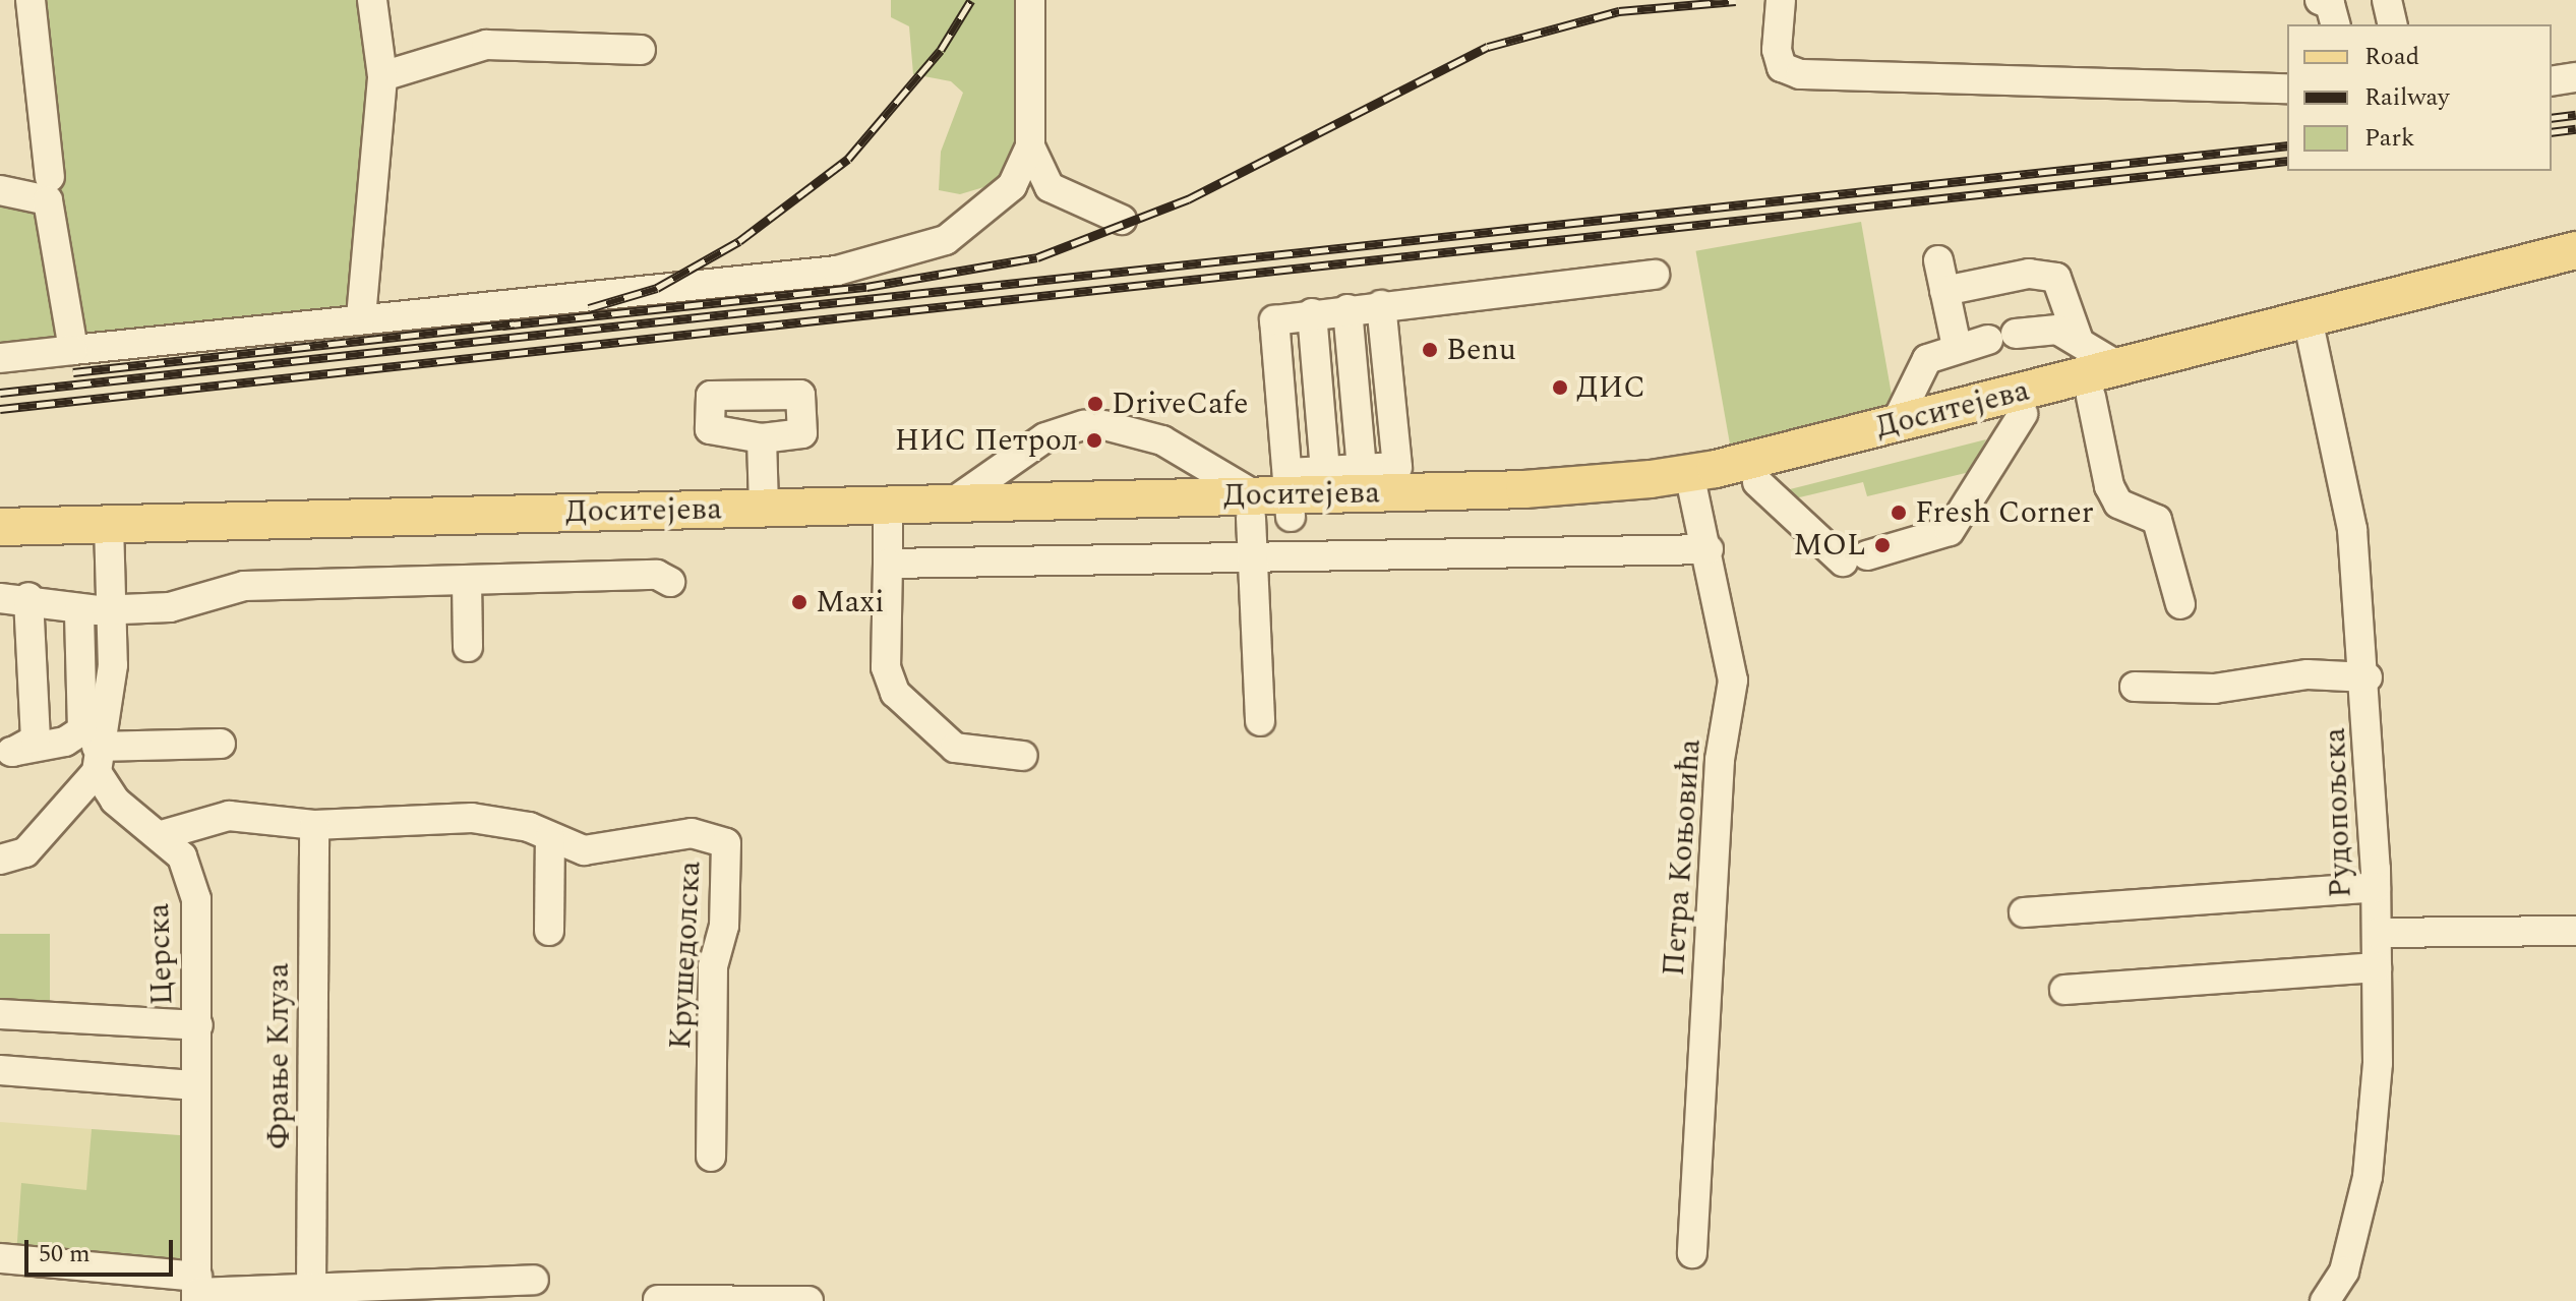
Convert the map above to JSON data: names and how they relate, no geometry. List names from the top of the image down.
{
  "streets": {
    "main road": ["Доситејева"],
    "street": [
      "Рудопољска",
      "Петра Коњовића",
      "Церска",
      "Крушедолска",
      "Фрање Клуза"
    ]
  },
  "crossings": [
    ["Доситејева", "Рудопољска"],
    ["Доситејева", "Петра Коњовића"],
    ["Церска", "Крушедолска"],
    ["Крушедолска", "Фрање Клуза"]
  ],
  "places": [
    "Benu",
    "ДИС",
    "DriveCafe",
    "НИС Петрол",
    "Fresh Corner",
    "MOL",
    "Maxi"
  ],
  "legend": ["Road", "Railway", "Park"],
  "scale_bar": "50 m"
}
